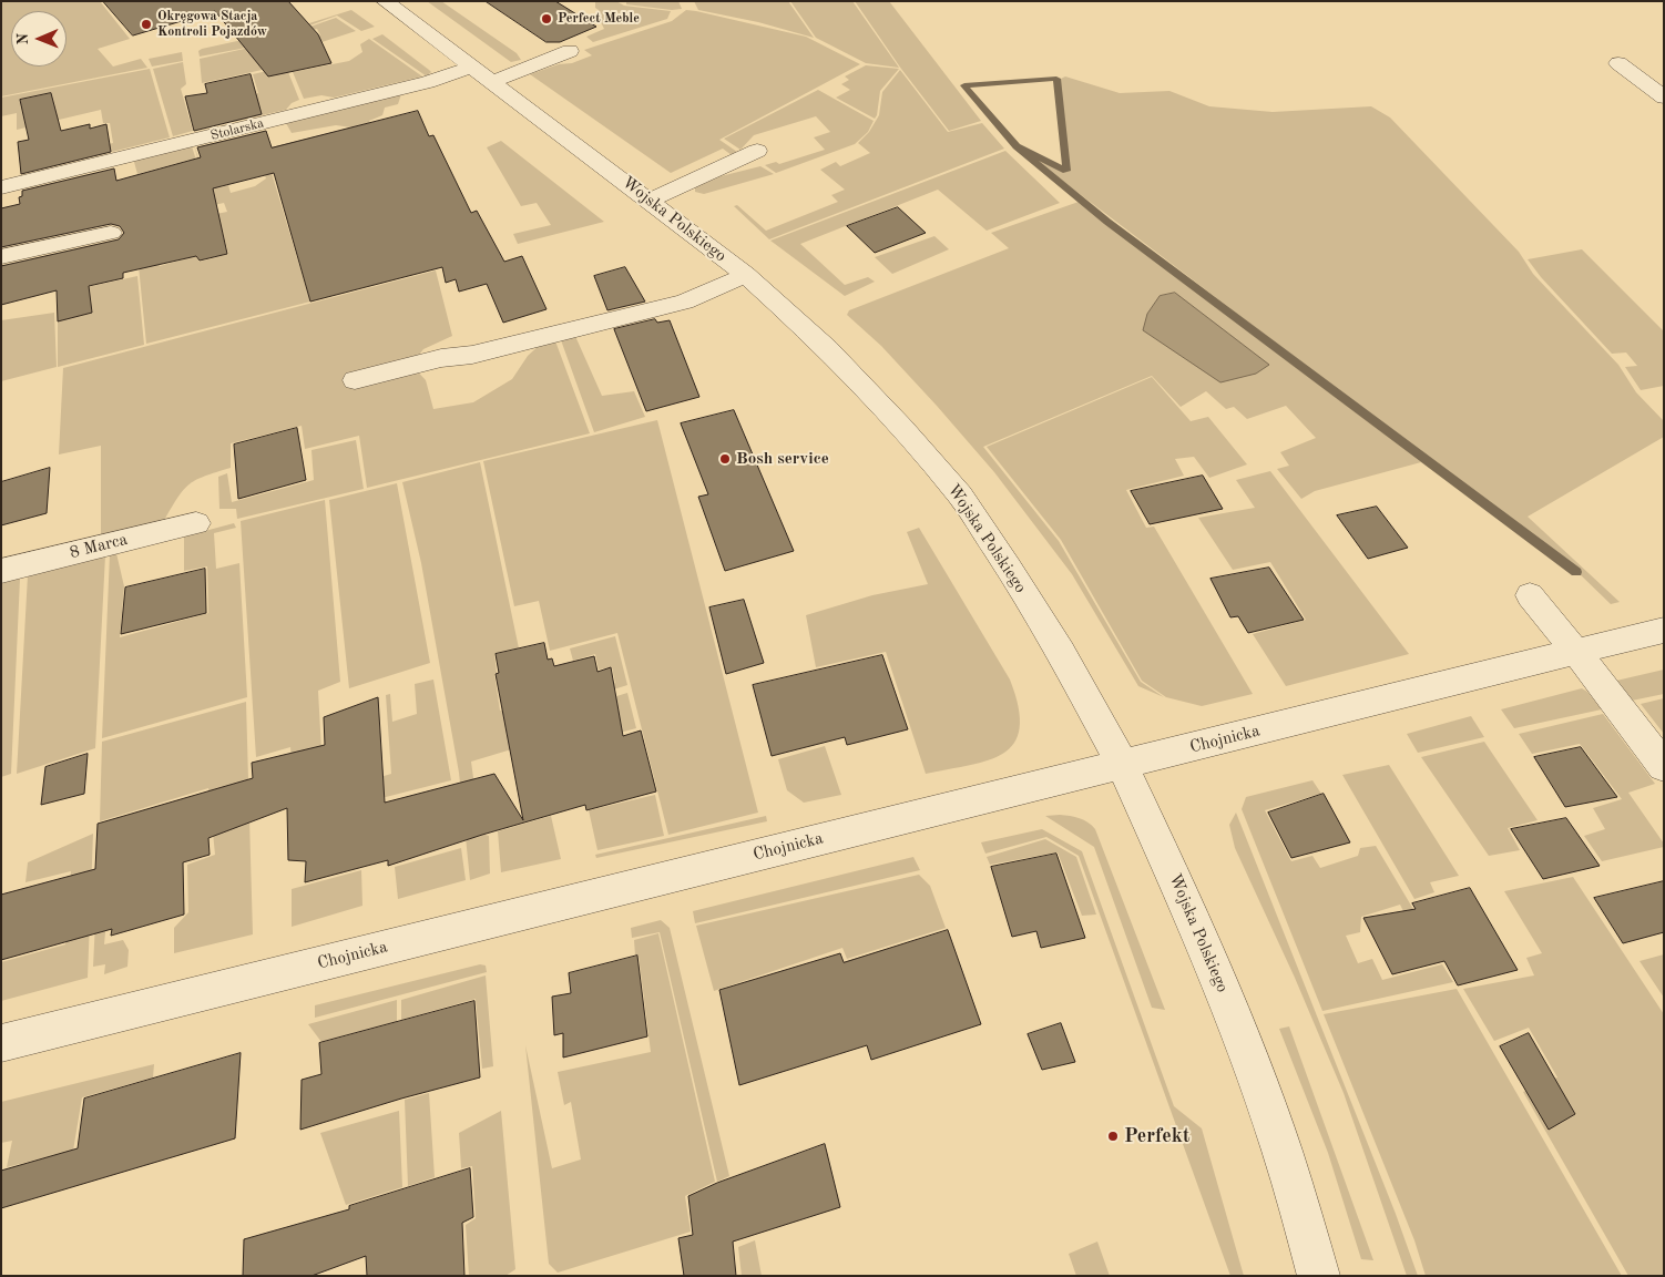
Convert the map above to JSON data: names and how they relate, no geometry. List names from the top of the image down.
{
  "streets": {
    "street": [
      "Stolarska",
      "Wojska Polskiego",
      "8 Marca",
      "Chojnicka"
    ]
  },
  "crossings": [
    ["Stolarska", "Wojska Polskiego"],
    ["Wojska Polskiego", "Chojnicka"]
  ],
  "places": [
    "Perfect Meble",
    "Okręgowa Stacja Kontroli Pojazdów",
    "Bosh service",
    "Perfekt"
  ],
  "north": "left"
}
